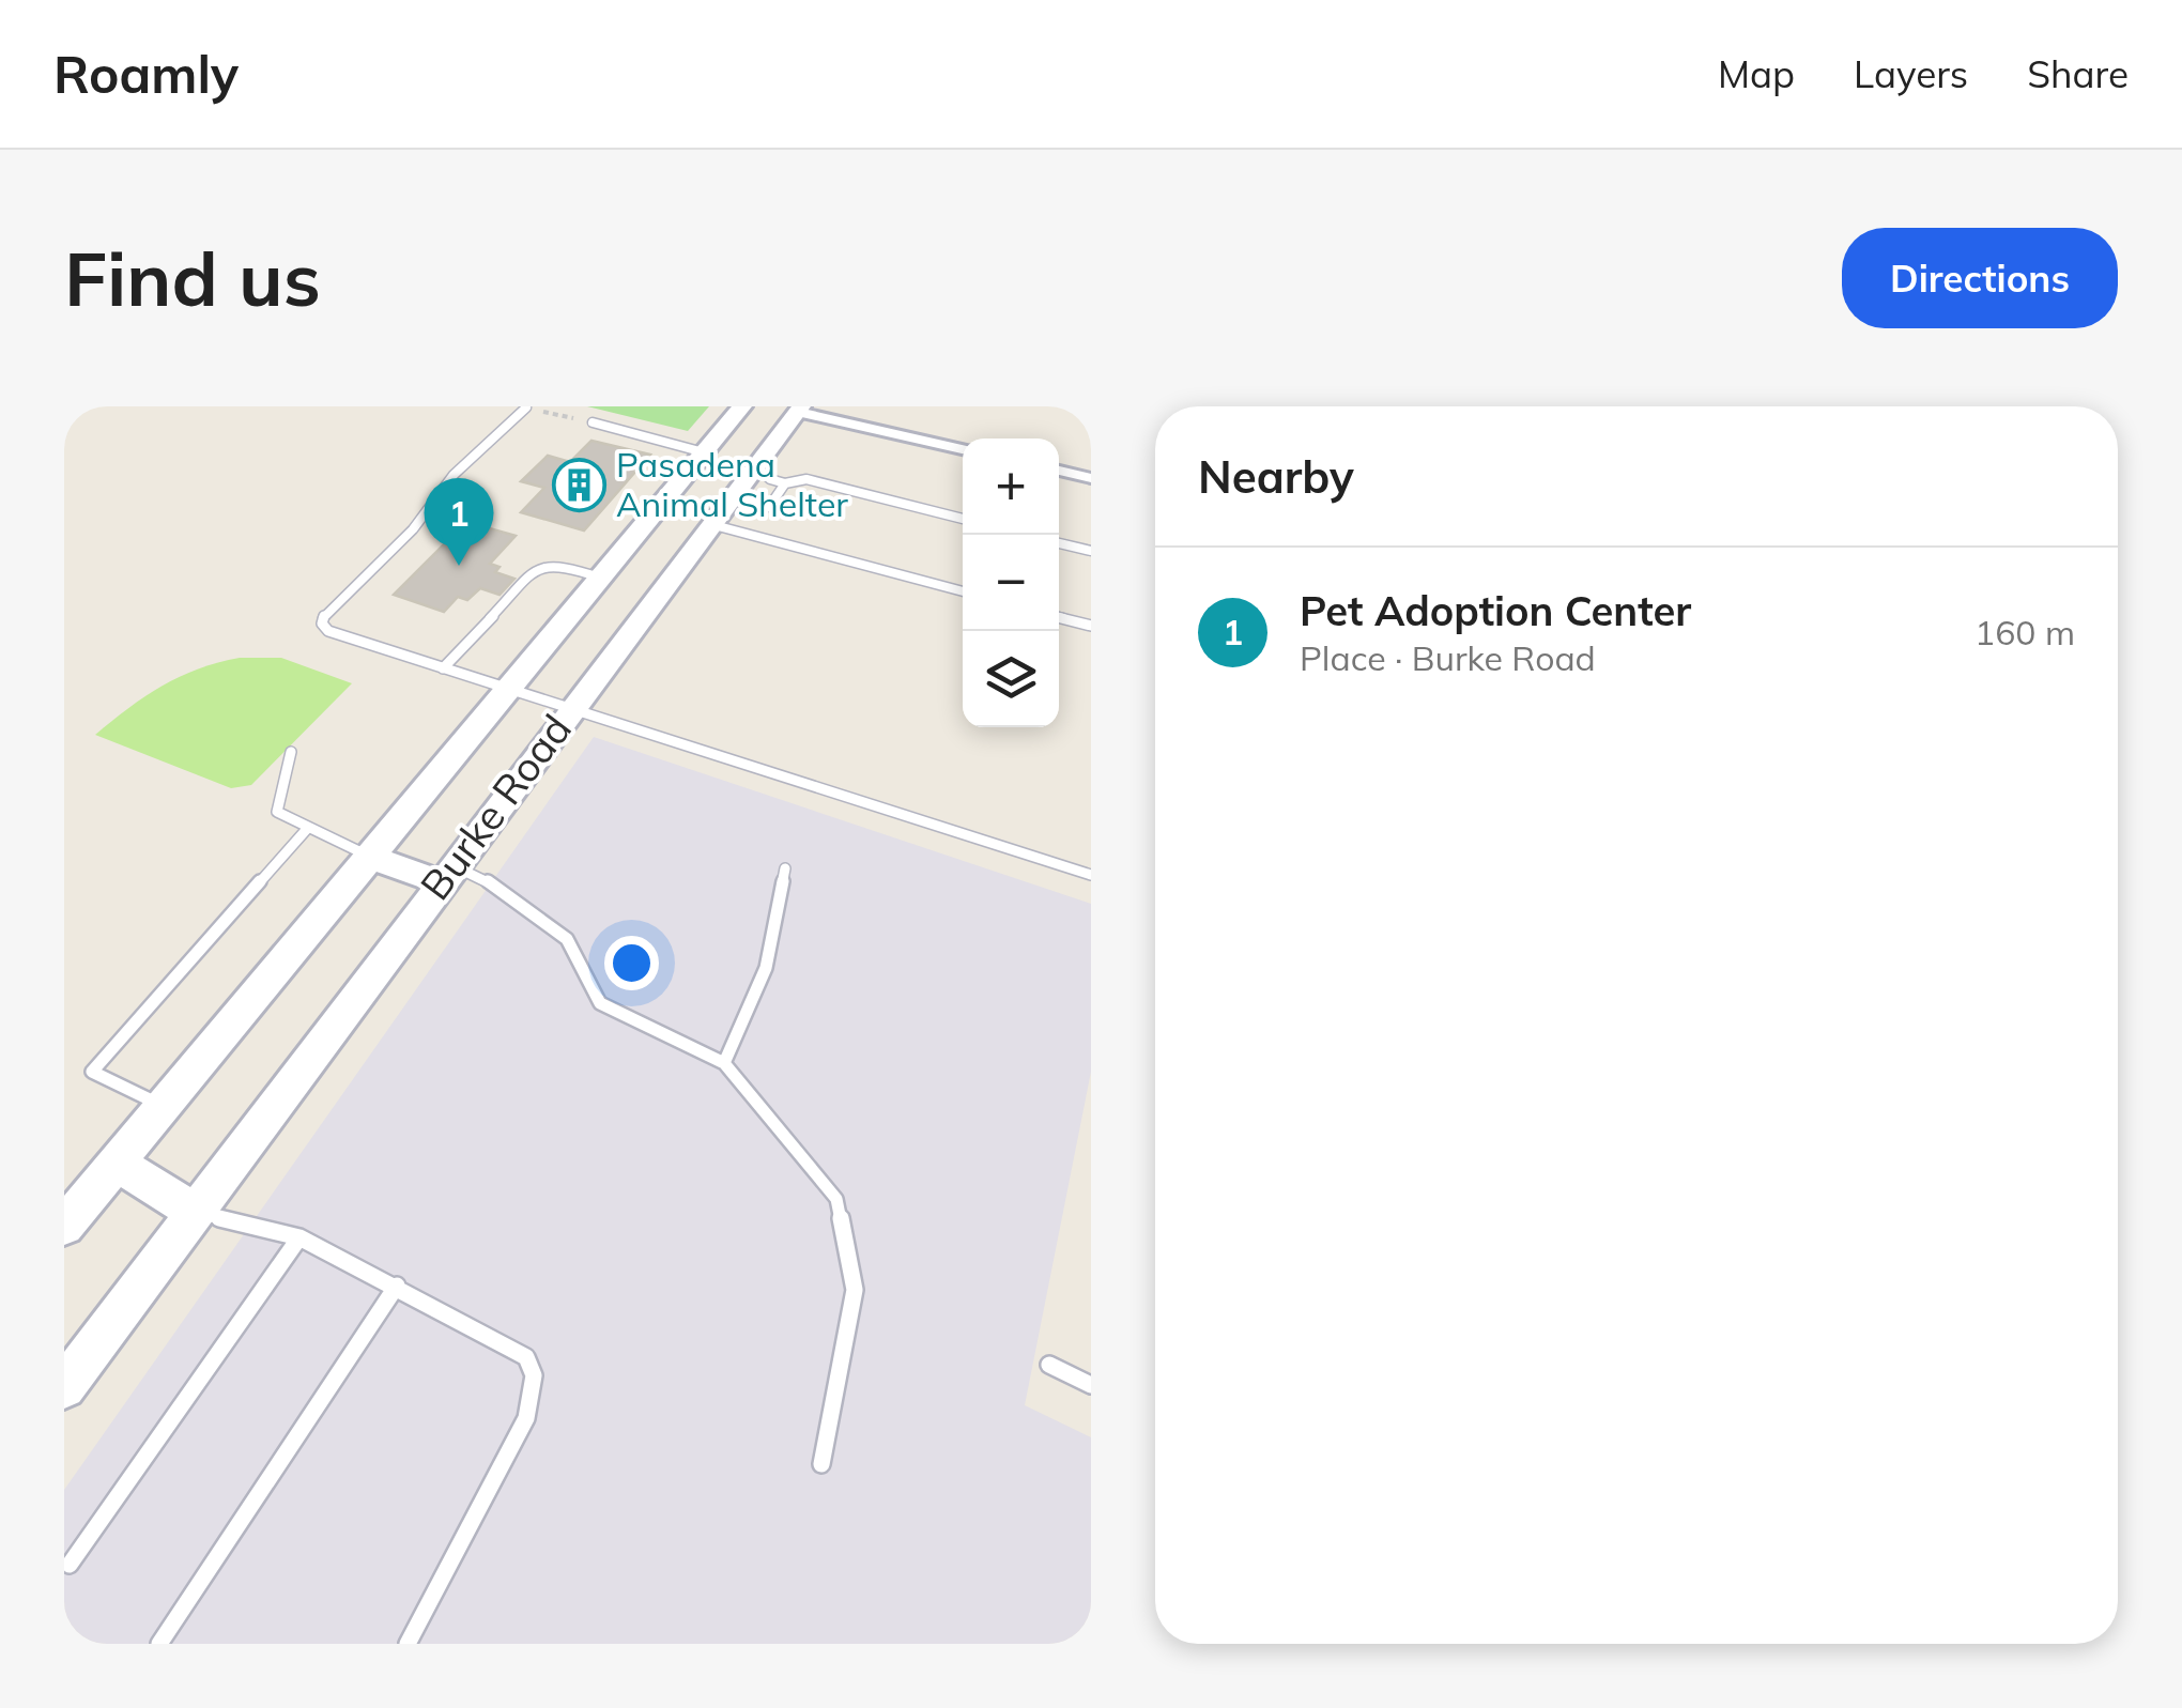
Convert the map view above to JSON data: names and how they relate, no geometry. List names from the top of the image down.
{
  "streets": {
    "main road": ["Burke Road"]
  },
  "places": {
    "building": ["Pasadena Animal Shelter"]
  },
  "page": {
    "header": "Roamly",
    "nav": ["Map", "Layers", "Share"],
    "buttons": "Directions",
    "title": "Find us",
    "heading": "Nearby",
    "map_buttons": ["+", "−"],
    "pins": "1",
    "list": [
      {
        "mark": "1",
        "name": "Pet Adoption Center",
        "note": "Place · Burke Road",
        "value": "160 m"
      }
    ]
  }
}
